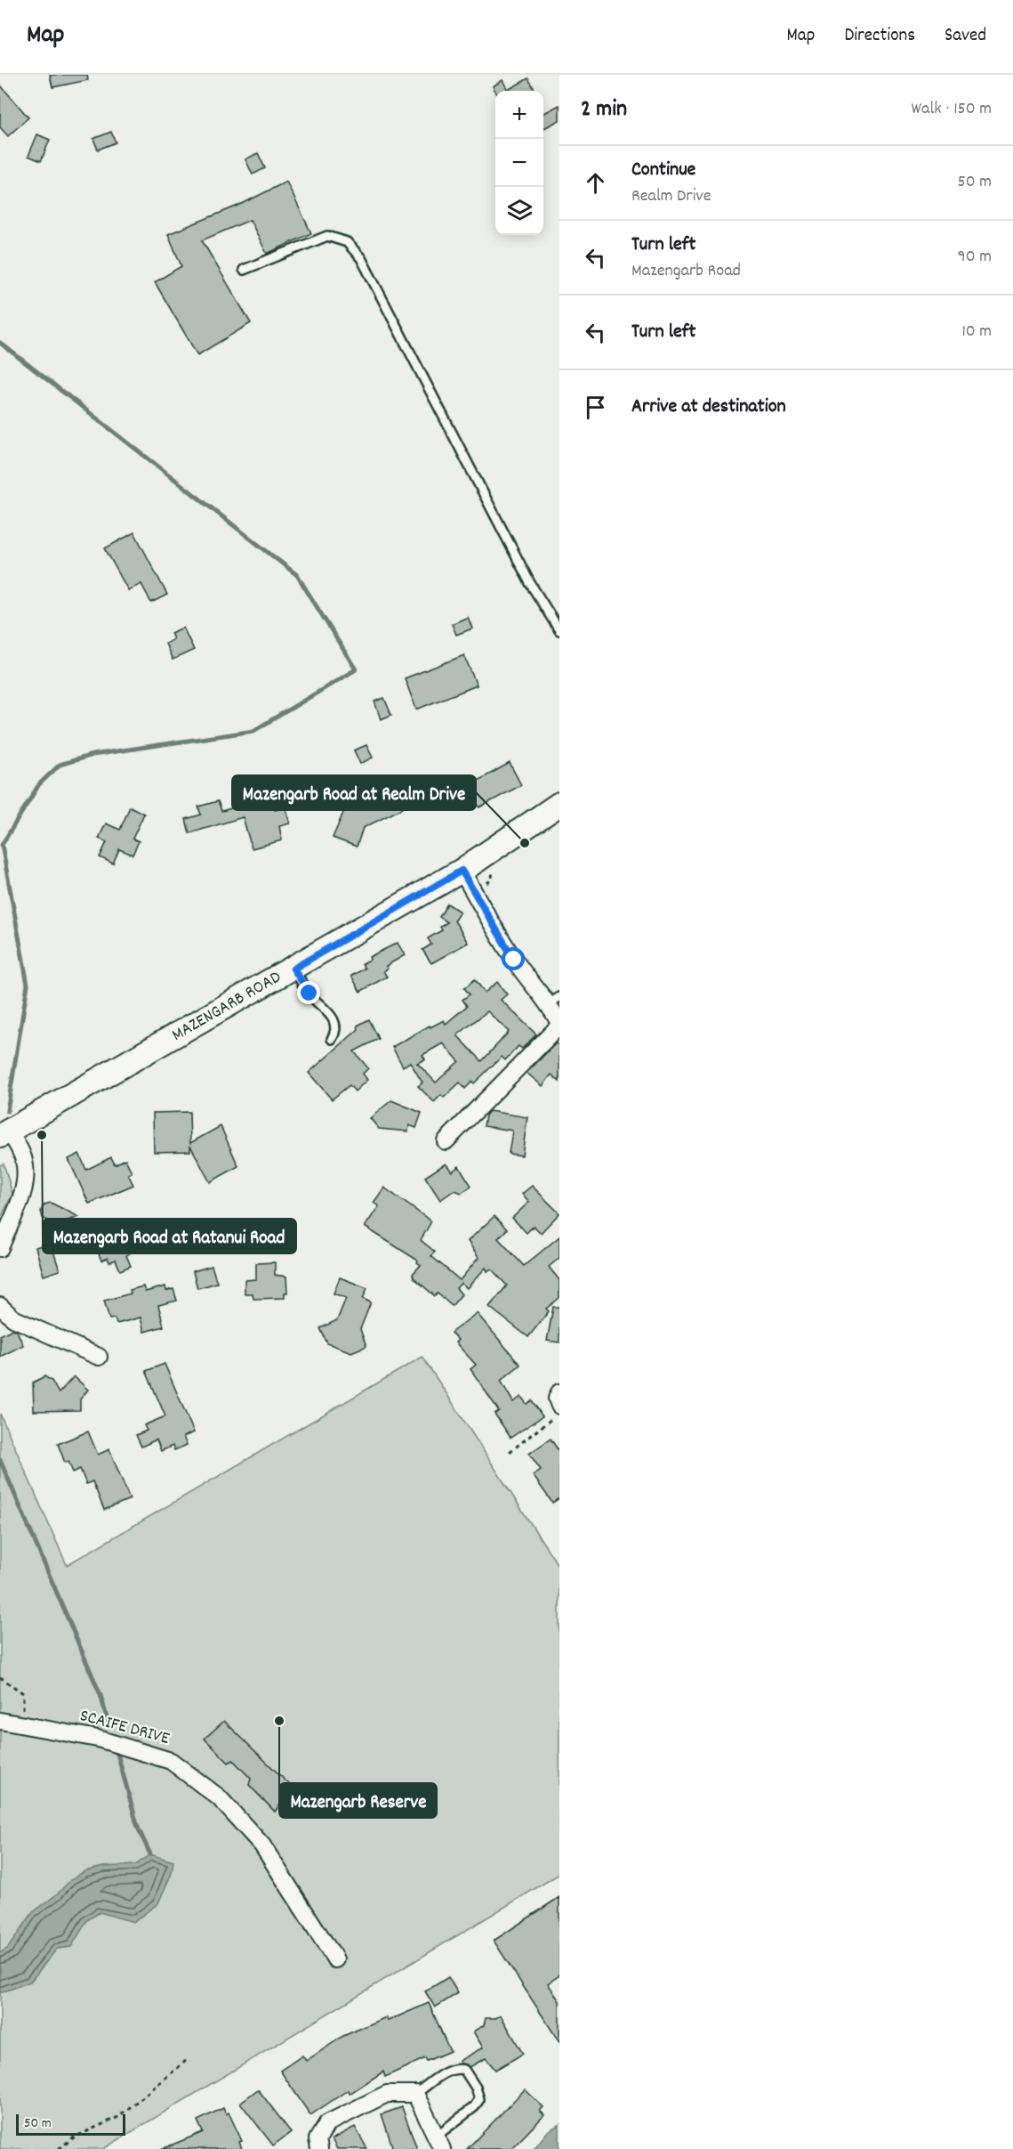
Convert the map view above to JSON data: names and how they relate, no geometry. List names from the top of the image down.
{
  "streets": {
    "main road": ["MAZENGARB ROAD"],
    "street": ["SCAIFE DRIVE"]
  },
  "places": ["Mazengarb Road at Realm Drive", "Mazengarb Road at Ratanui Road", "Mazengarb Reserve"],
  "scale_bar": "50 m",
  "page": {
    "header": "Map",
    "nav": ["Map", "Directions", "Saved"],
    "heading": ["2 min", "Walk · 150 m"],
    "map_buttons": ["+", "−"],
    "list": [
      ["Continue", "Realm Drive", "50 m"],
      ["Turn left", "Mazengarb Road", "90 m"],
      ["Turn left", "10 m"],
      "Arrive at destination"
    ],
    "scale": "50 m"
  }
}
